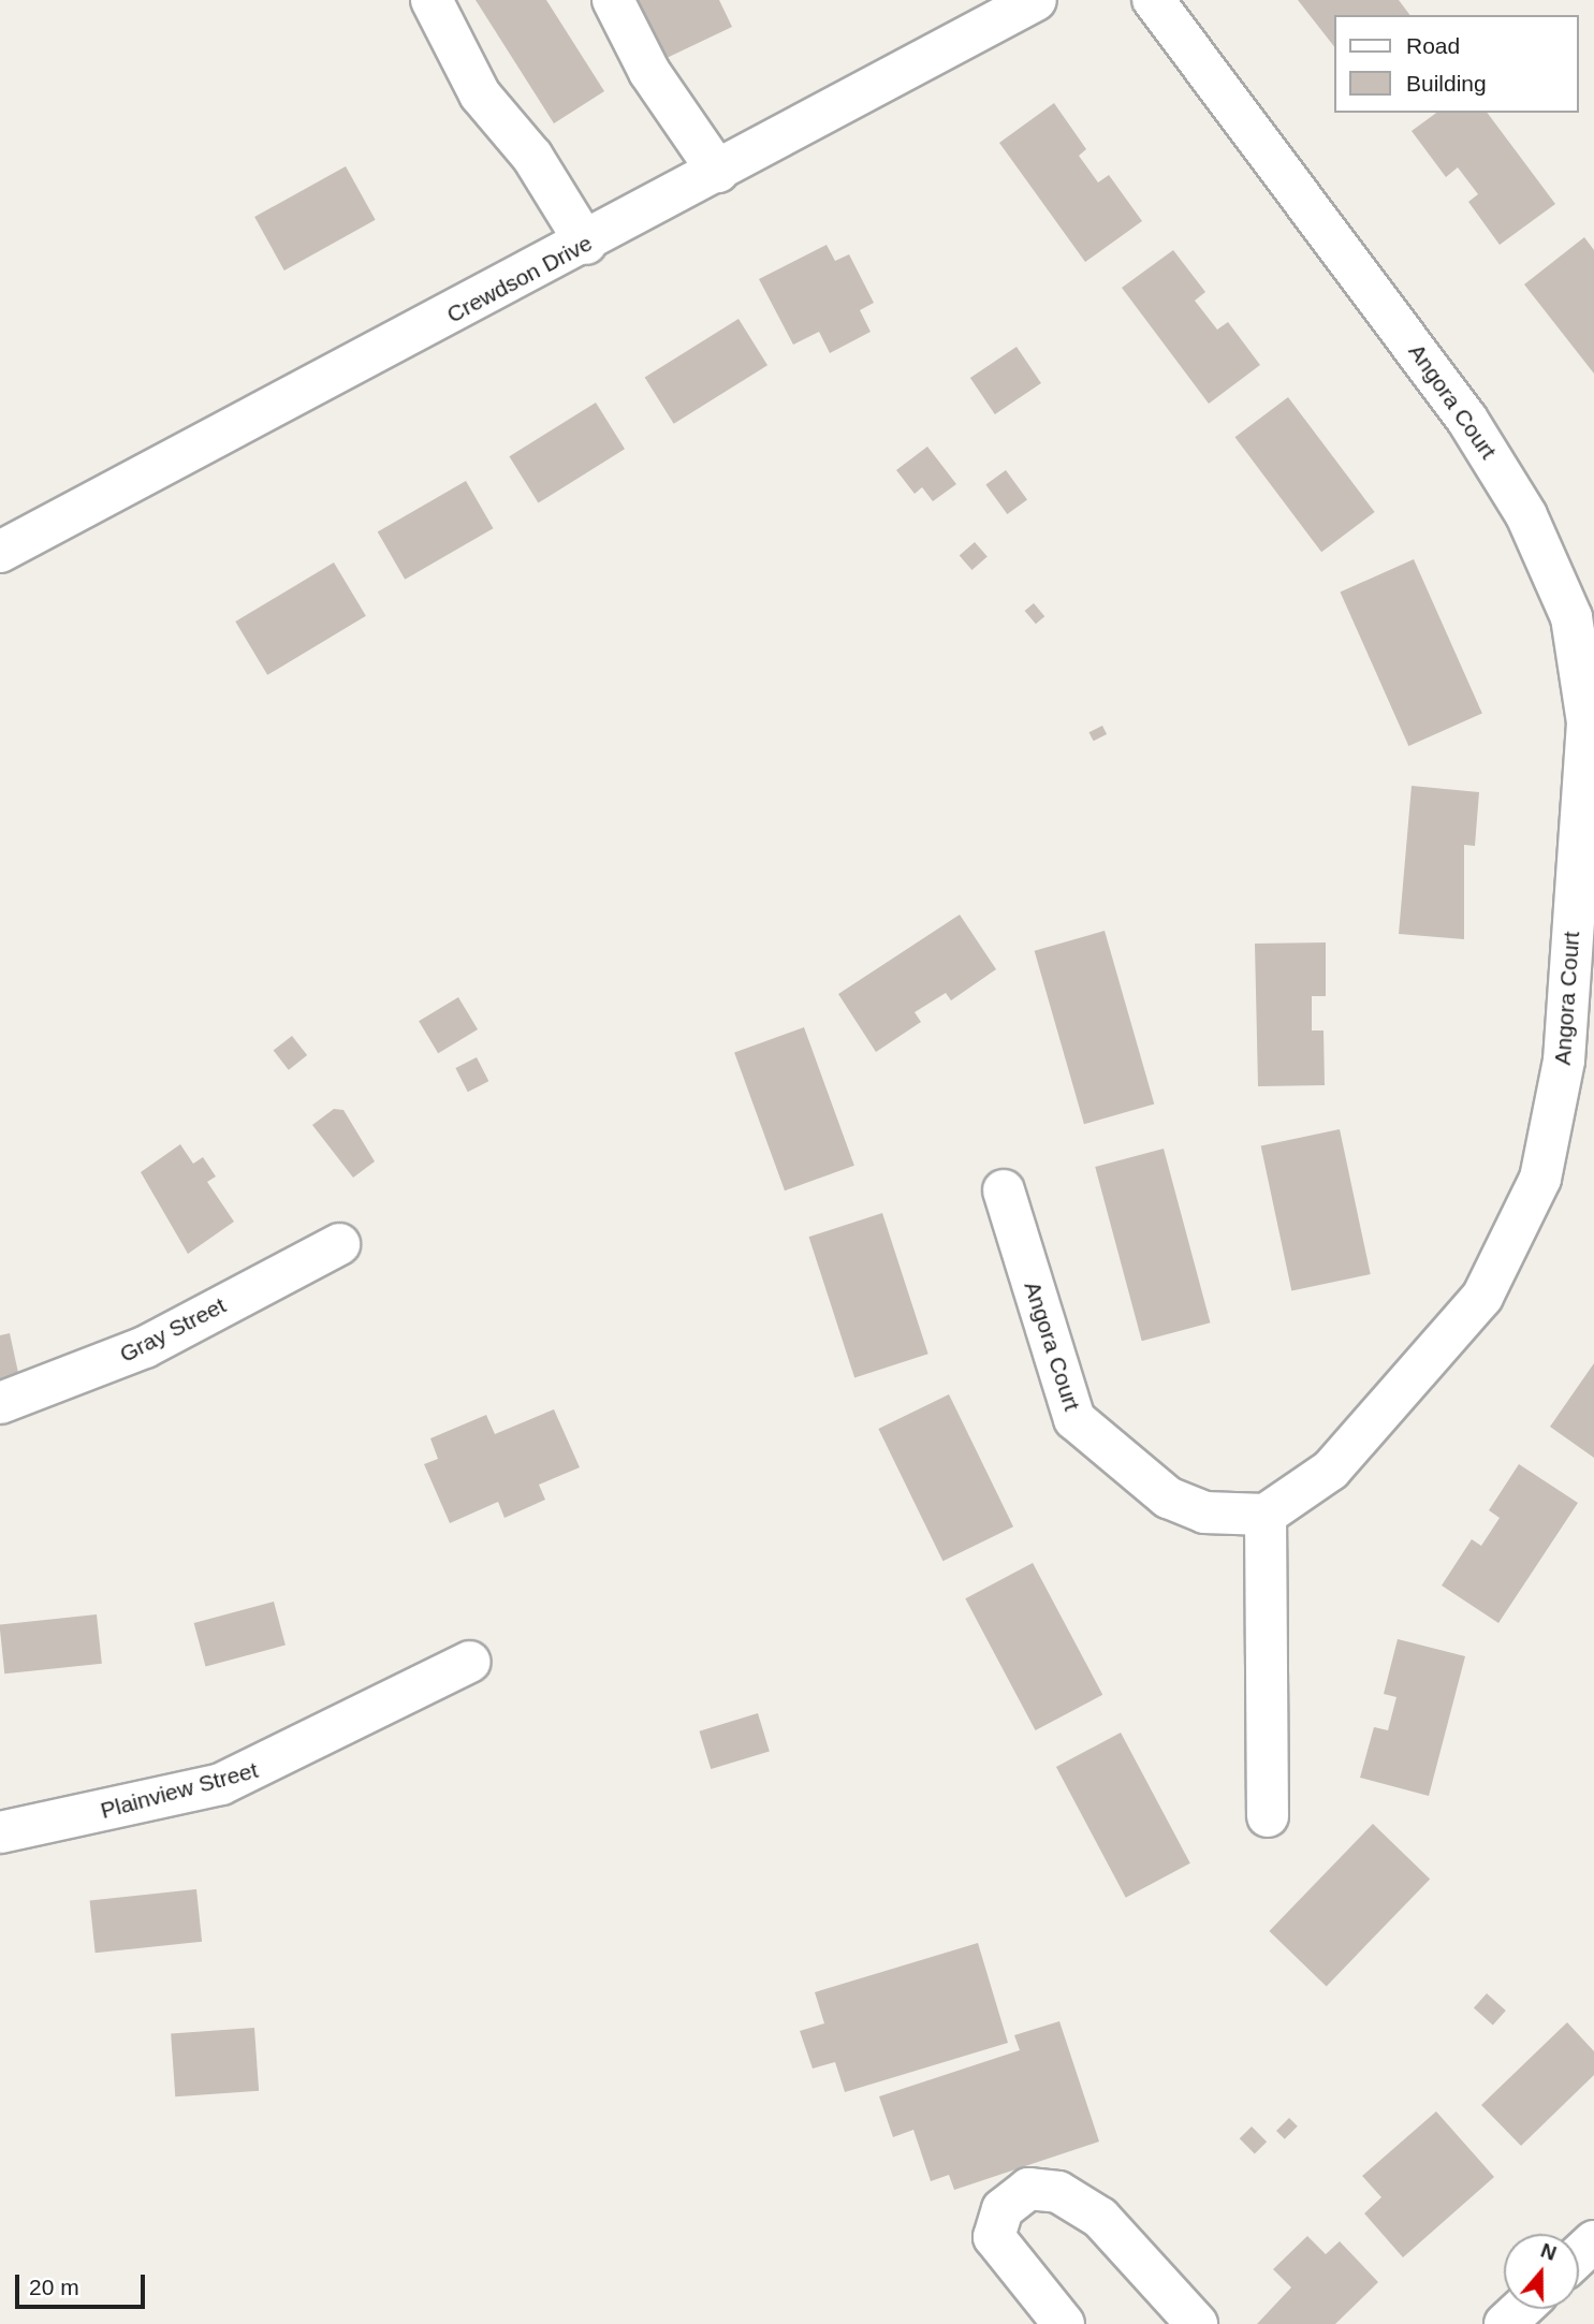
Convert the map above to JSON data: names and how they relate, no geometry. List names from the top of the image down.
{
  "streets": {
    "street": [
      "Crewdson Drive",
      "Angora Court",
      "Gray Street",
      "Plainview Street"
    ]
  },
  "legend": ["Road", "Building"],
  "scale_bar": "20 m",
  "north": "top"
}
